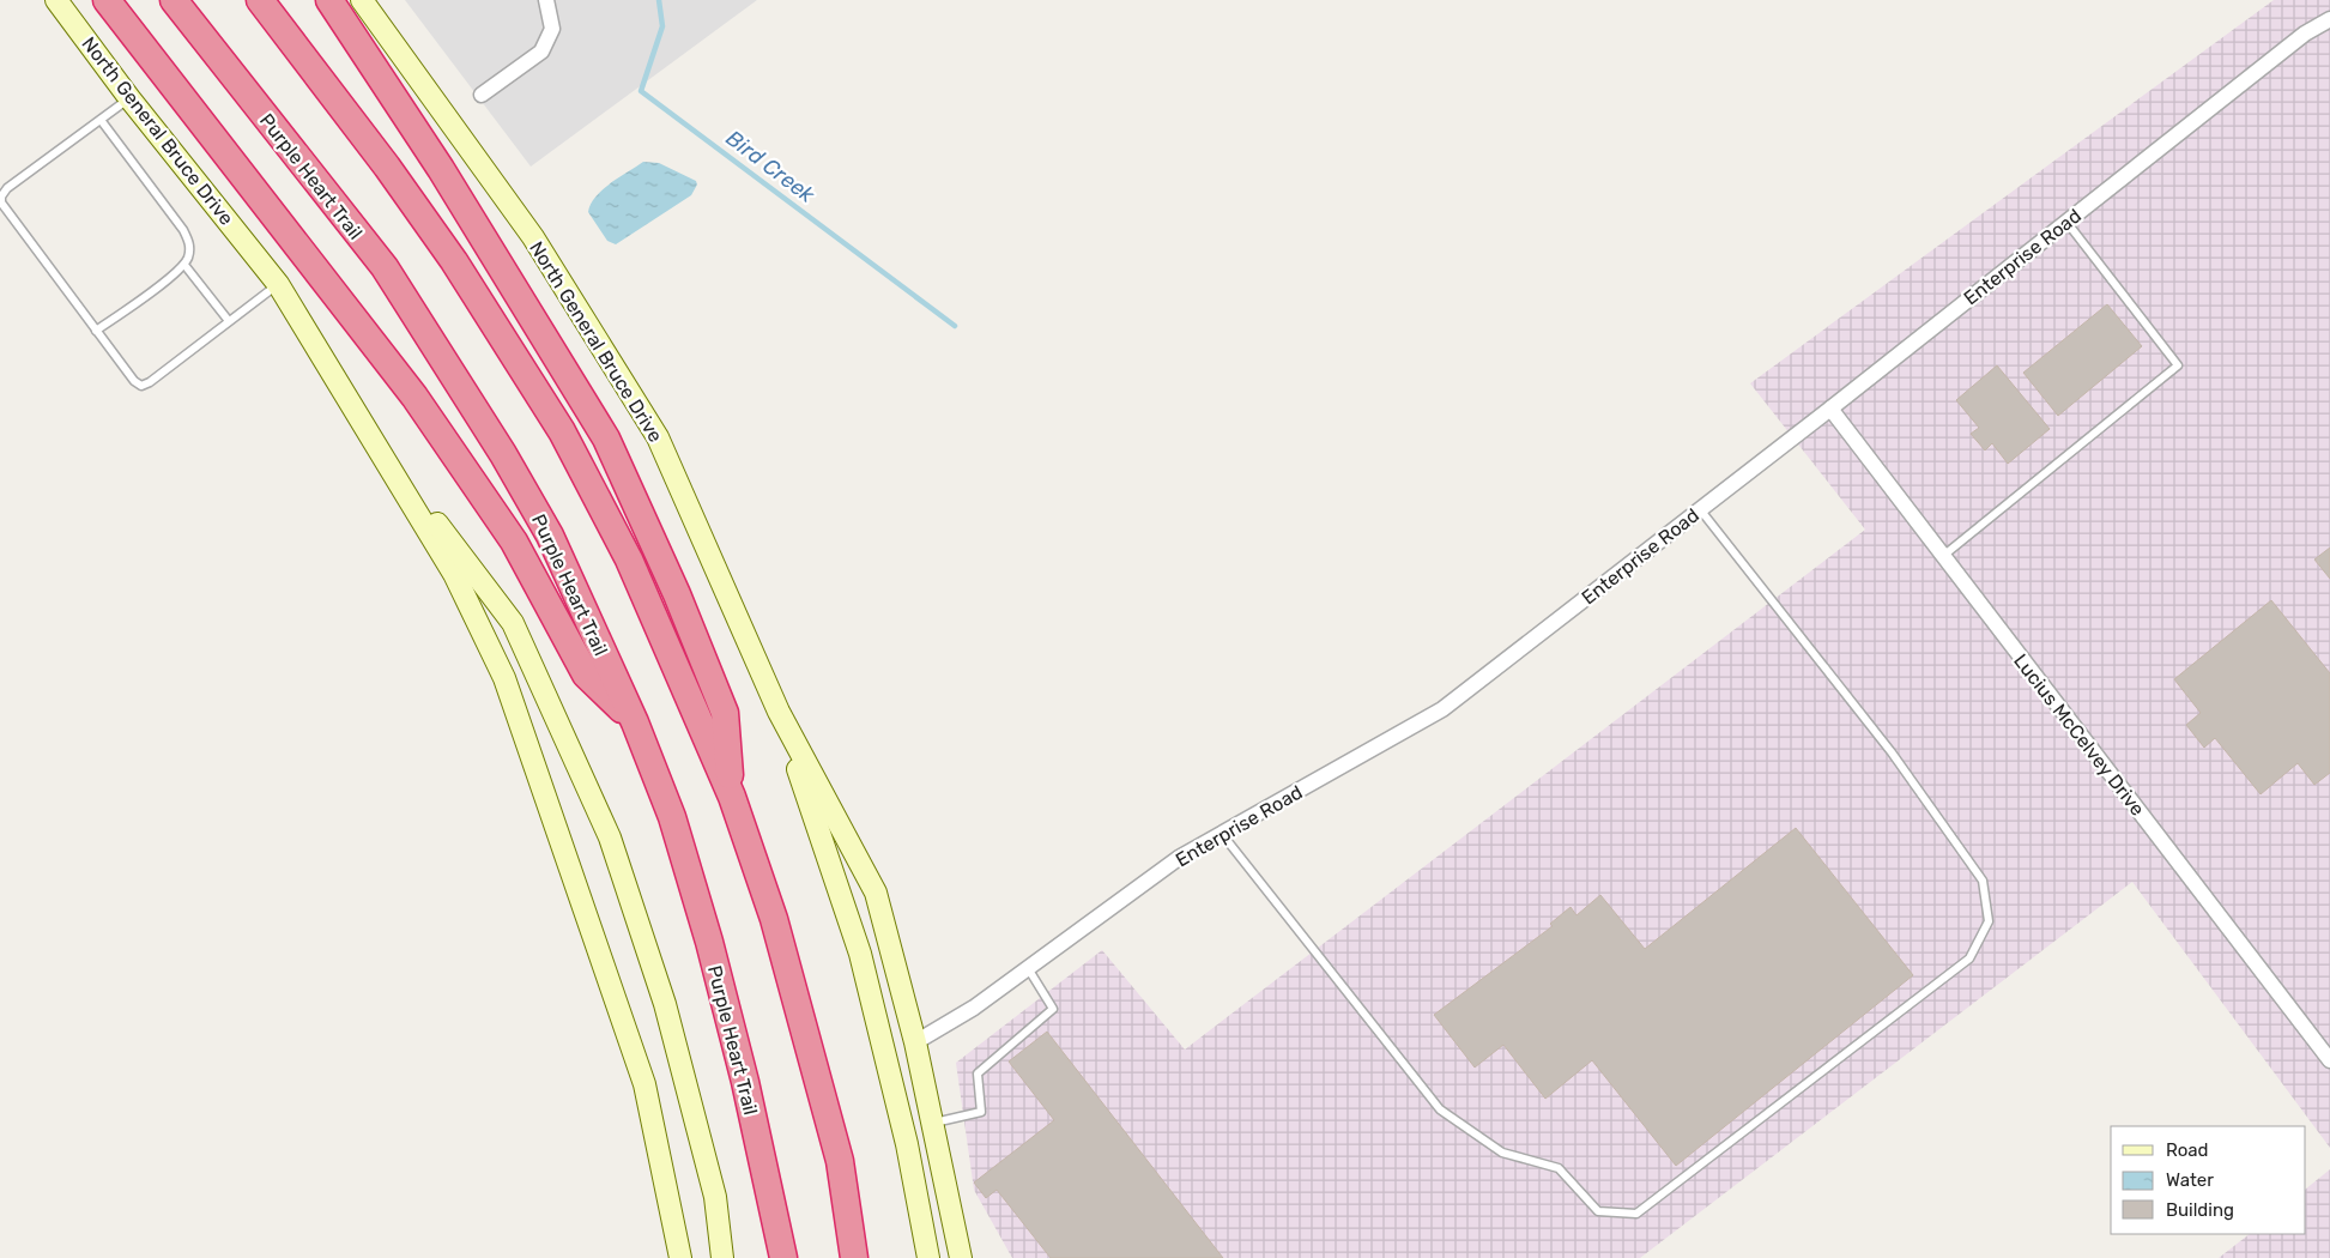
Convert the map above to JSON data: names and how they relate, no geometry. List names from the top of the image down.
{
  "streets": {
    "highway": ["Purple Heart Trail"],
    "main road": ["North General Bruce Drive"],
    "street": ["Enterprise Road", "Lucius McCelvey Drive"]
  },
  "crossings": [
    ["Enterprise Road", "Lucius McCelvey Drive"]
  ],
  "water": ["Bird Creek"],
  "legend": ["Road", "Water", "Building"]
}
